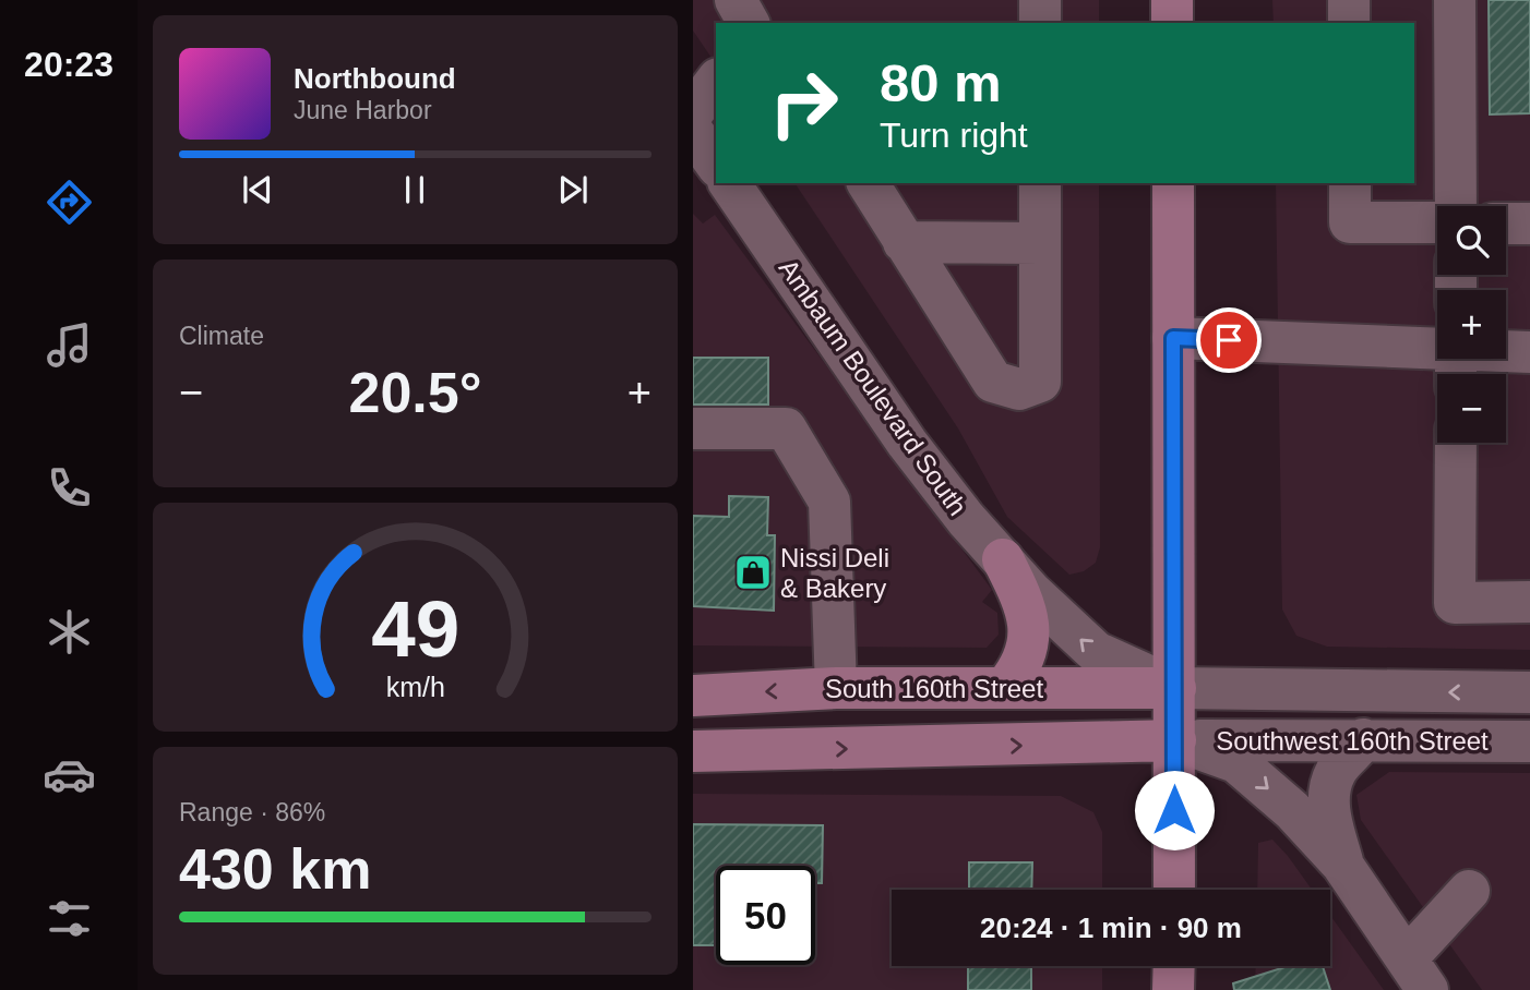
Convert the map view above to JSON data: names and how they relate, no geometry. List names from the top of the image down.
{
  "streets": {
    "main road": ["South 160th Street"],
    "street": ["Ambaum Boulevard South", "Southwest 160th Street"]
  },
  "crossings": [
    ["Ambaum Boulevard South", "South 160th Street"],
    ["Ambaum Boulevard South", "Southwest 160th Street"],
    ["South 160th Street", "Southwest 160th Street"]
  ],
  "places": {
    "shop": ["Nissi Deli & Bakery"]
  },
  "page": {
    "tabs": "20:23",
    "turn": ["80 m", "Turn right"],
    "song": ["Northbound", "June Harbor"],
    "map_buttons": ["+", "−"],
    "tile": [
      "Climate",
      ["Range · 86%", "430 km"]
    ],
    "heat": ["−", "20.5°", "+"],
    "limit": "50",
    "trip": "20:24 · 1 min · 90 m",
    "gauge": ["49", "km/h"]
  }
}
